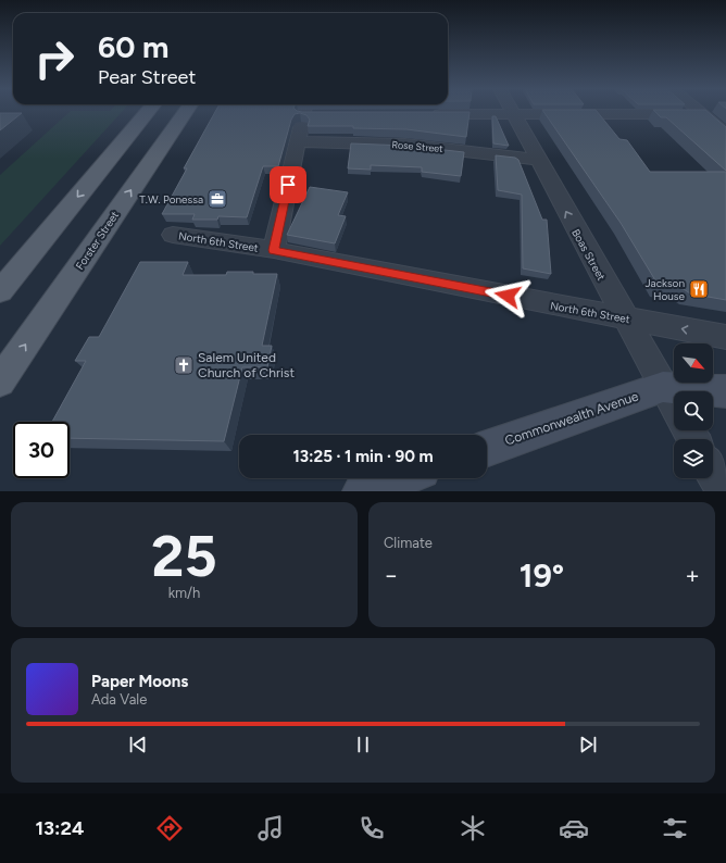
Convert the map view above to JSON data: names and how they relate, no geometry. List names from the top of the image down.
{
  "streets": {
    "main road": ["Forster Street", "Commonwealth Avenue"],
    "street": ["Rose Street", "North 6th Street", "Boas Street"]
  },
  "crossings": [
    ["Rose Street", "Boas Street"],
    ["North 6th Street", "Boas Street"],
    ["Boas Street", "Commonwealth Avenue"]
  ],
  "one_way": ["Boas Street"],
  "places": {
    "office": ["T.W. Ponessa"],
    "restaurant": ["Jackson House"],
    "church": ["Salem United Church of Christ"]
  },
  "north": "bottom right",
  "page": {
    "turn": ["60 m", "Pear Street"],
    "limit": "30",
    "trip": "13:25 · 1 min · 90 m",
    "tile": [
      ["25", "km/h"],
      "Climate"
    ],
    "heat": ["−", "19°", "+"],
    "song": ["Paper Moons", "Ada Vale"],
    "tabs": "13:24"
  }
}
